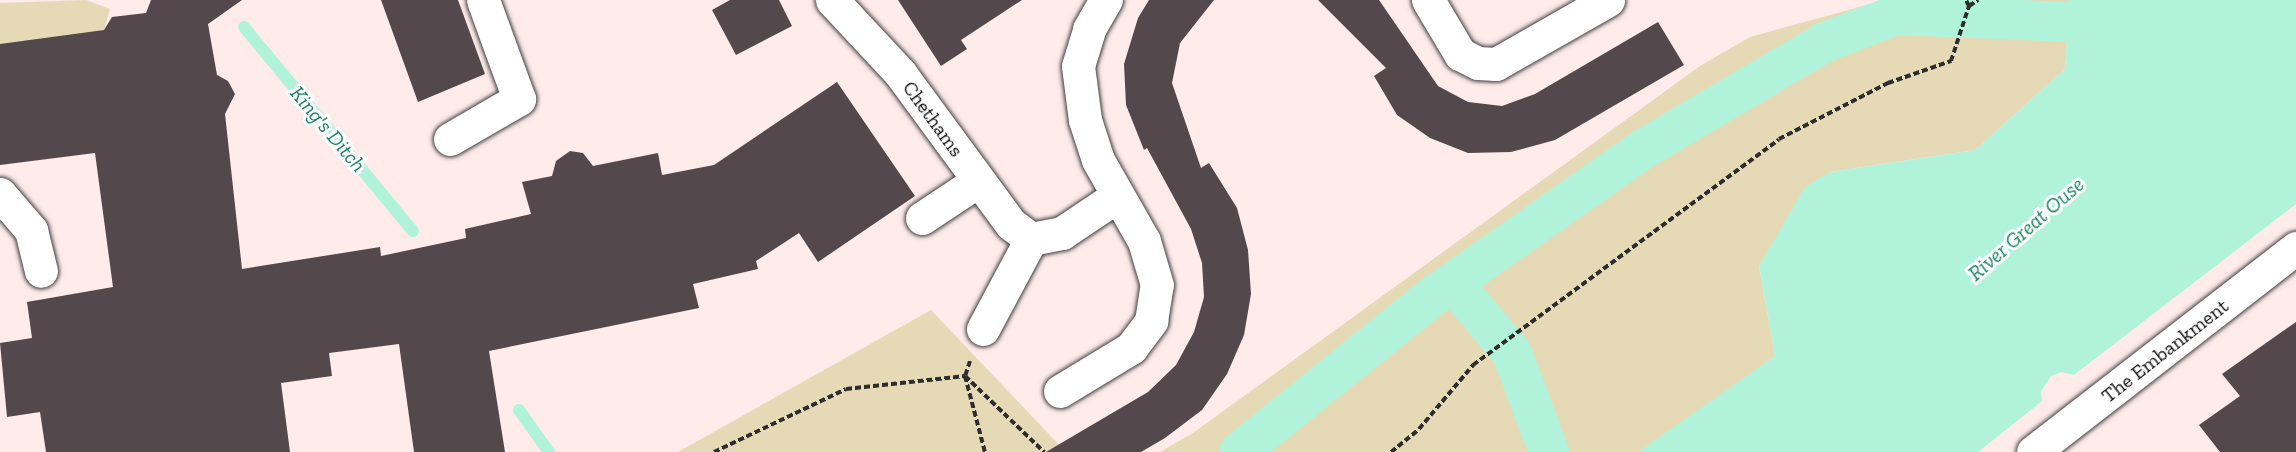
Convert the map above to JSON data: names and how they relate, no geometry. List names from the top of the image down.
{
  "streets": {
    "street": ["Chethams", "The Embankment"]
  },
  "water": ["King's Ditch", "River Great Ouse"]
}
